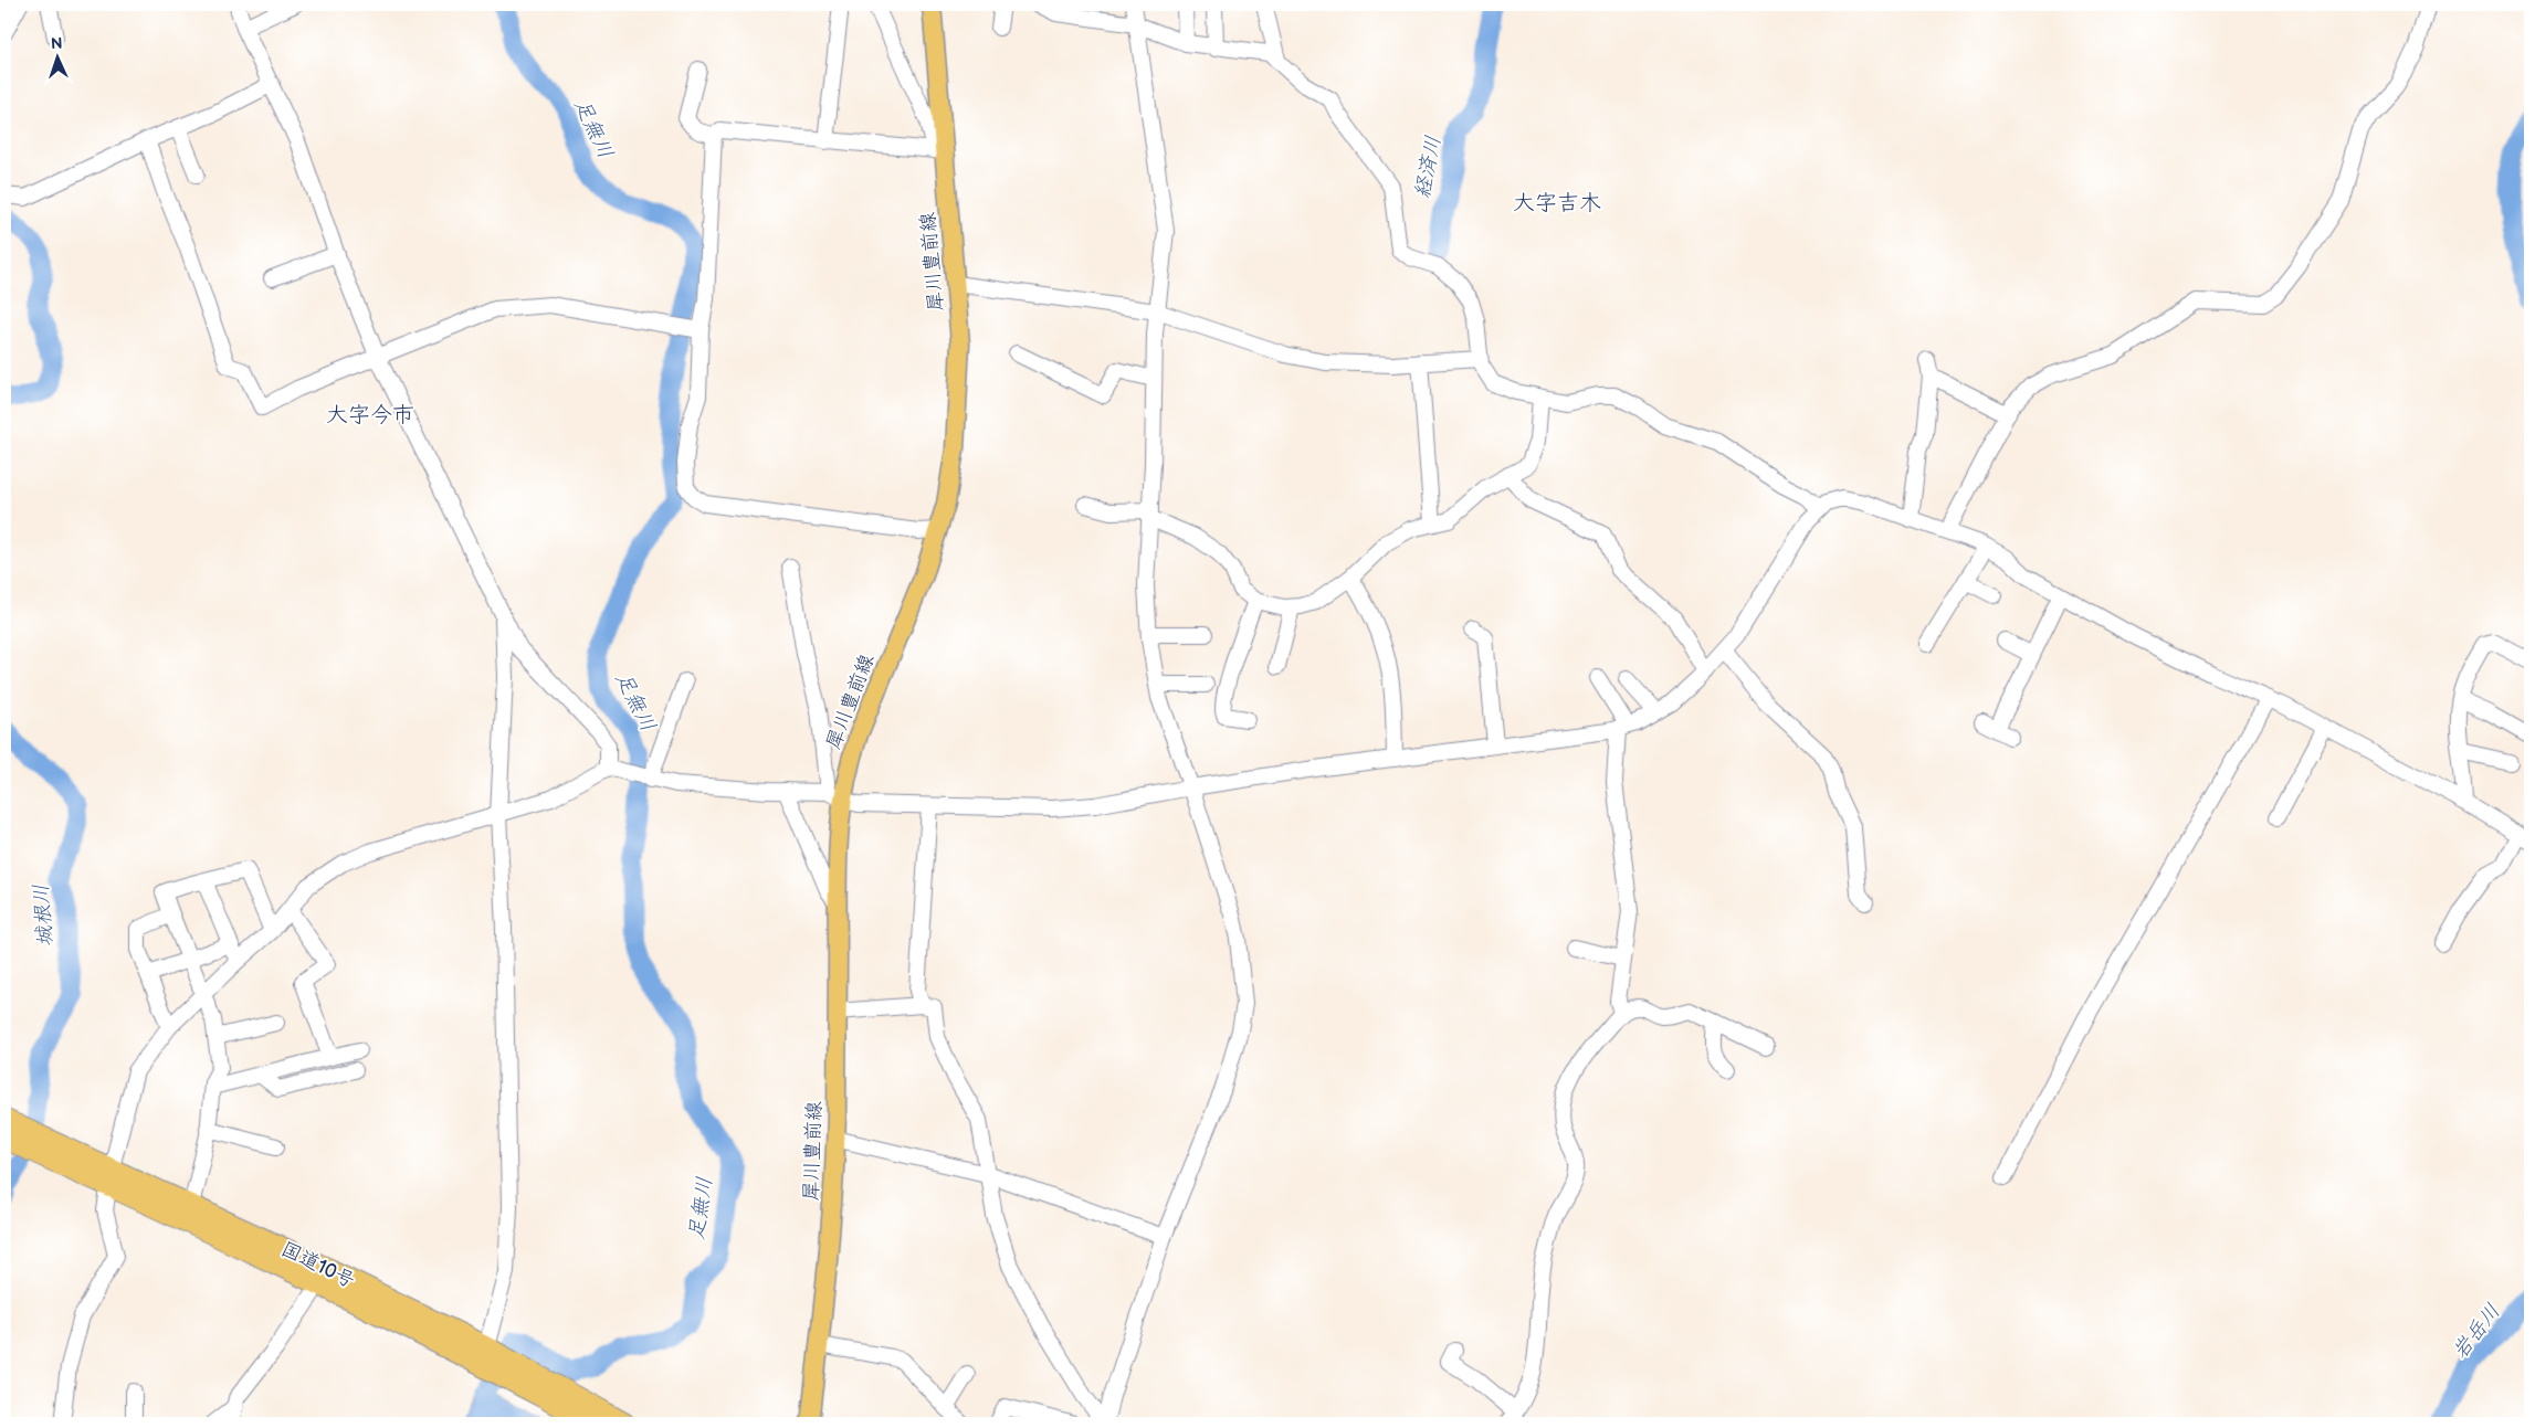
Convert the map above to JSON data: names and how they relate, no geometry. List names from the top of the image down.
{
  "streets": {
    "highway": ["国道10号"],
    "main road": ["犀川豊前線"]
  },
  "districts": ["大字吉木", "大字今市"],
  "water": [
    "足無川",
    "経済川",
    "城根川",
    "岩岳川"
  ],
  "north": "top"
}
